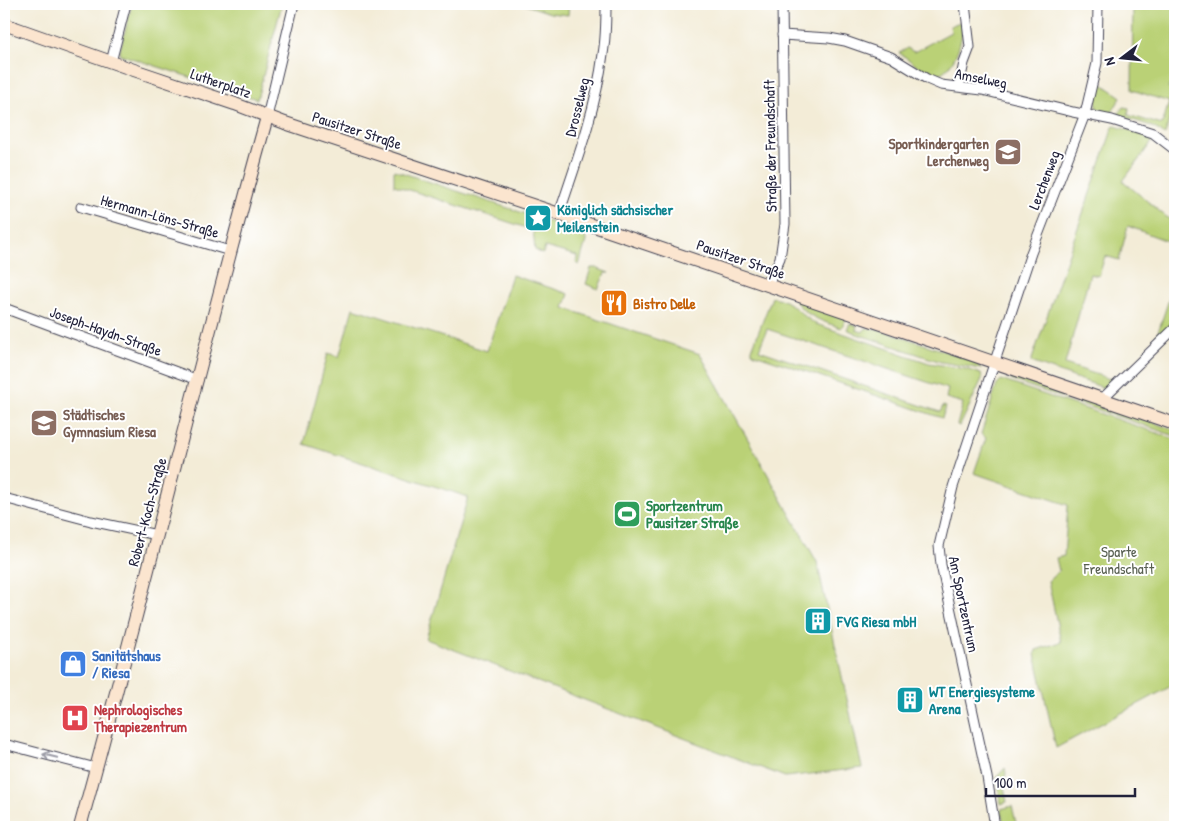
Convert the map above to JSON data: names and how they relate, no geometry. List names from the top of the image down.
{
  "streets": {
    "street": [
      "Amselweg",
      "Lutherplatz",
      "Drosselweg",
      "Pausitzer Straße",
      "Straße der Freundschaft",
      "Lerchenweg",
      "Hermann-Löns-Straße",
      "Joseph-Haydn-Straße",
      "Robert-Koch-Straße",
      "Am Sportzentrum"
    ]
  },
  "crossings": [
    ["Amselweg", "Straße der Freundschaft"],
    ["Amselweg", "Lerchenweg"],
    ["Lutherplatz", "Pausitzer Straße"],
    ["Lutherplatz", "Robert-Koch-Straße"],
    ["Drosselweg", "Pausitzer Straße"],
    ["Pausitzer Straße", "Straße der Freundschaft"],
    ["Pausitzer Straße", "Lerchenweg"],
    ["Pausitzer Straße", "Robert-Koch-Straße"],
    ["Pausitzer Straße", "Am Sportzentrum"],
    ["Lerchenweg", "Am Sportzentrum"],
    ["Hermann-Löns-Straße", "Robert-Koch-Straße"],
    ["Joseph-Haydn-Straße", "Robert-Koch-Straße"]
  ],
  "parks": ["Sparte Freundschaft"],
  "places": {
    "school or university": ["Sportkindergarten Lerchenweg", "Städtisches Gymnasium Riesa"],
    "place": ["Königlich sächsischer Meilenstein"],
    "restaurant": ["Bistro Delle"],
    "sports": ["Sportzentrum Pausitzer Straße"],
    "building": ["FVG Riesa mbH", "WT Energiesysteme Arena"],
    "shop": ["Sanitätshaus / Riesa"],
    "hospital": ["Nephrologisches Therapiezentrum"]
  },
  "scale_bar": "100 m",
  "north": "left"
}
